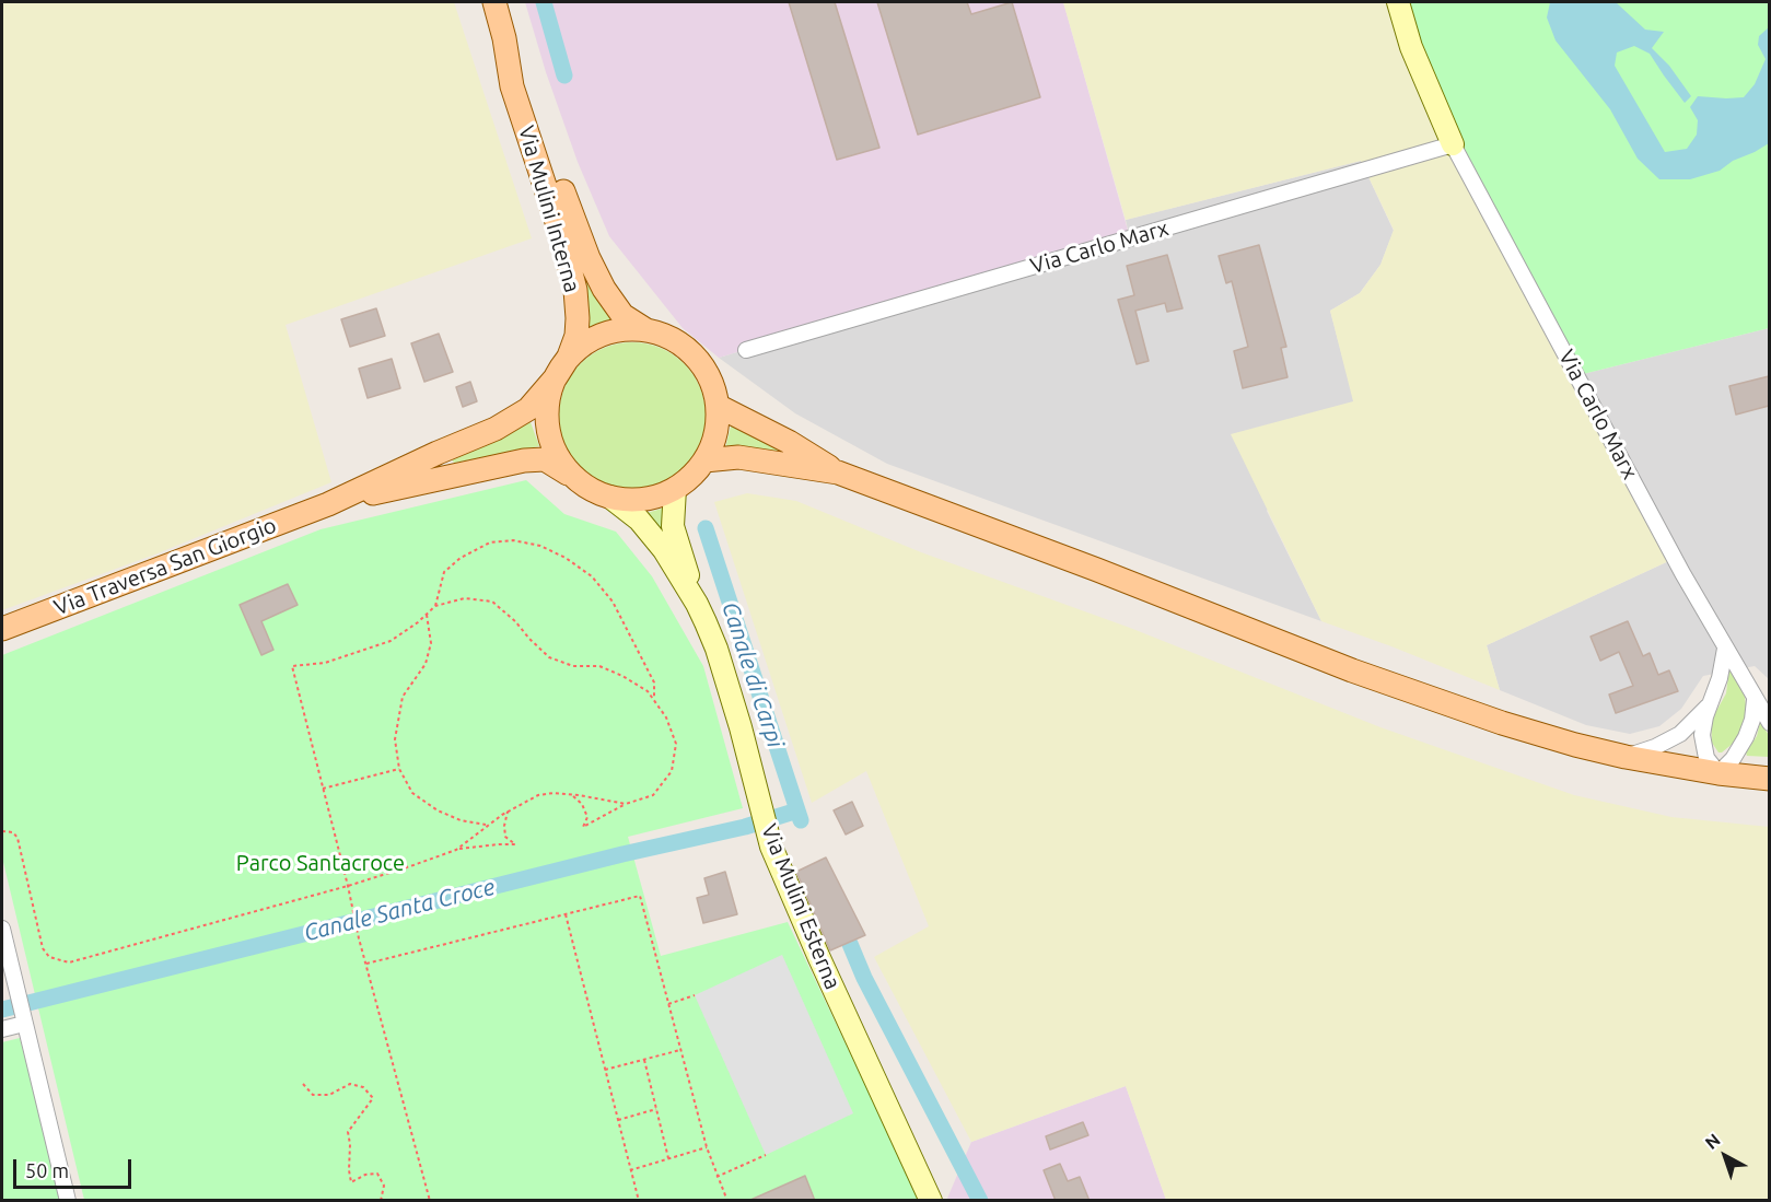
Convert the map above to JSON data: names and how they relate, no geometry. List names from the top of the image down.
{
  "streets": {
    "main road": [
      "Via Mulini Interna",
      "Via Carlo Marx",
      "Via Traversa San Giorgio",
      "Via Mulini Esterna"
    ]
  },
  "crossings": [
    ["Via Mulini Interna", "Via Traversa San Giorgio"],
    ["Via Mulini Interna", "Via Mulini Esterna"],
    ["Via Traversa San Giorgio", "Via Mulini Esterna"]
  ],
  "water": ["Canale di Carpi", "Canale Santa Croce"],
  "parks": ["Parco Santacroce"],
  "scale_bar": "50 m",
  "north": "top left"
}
